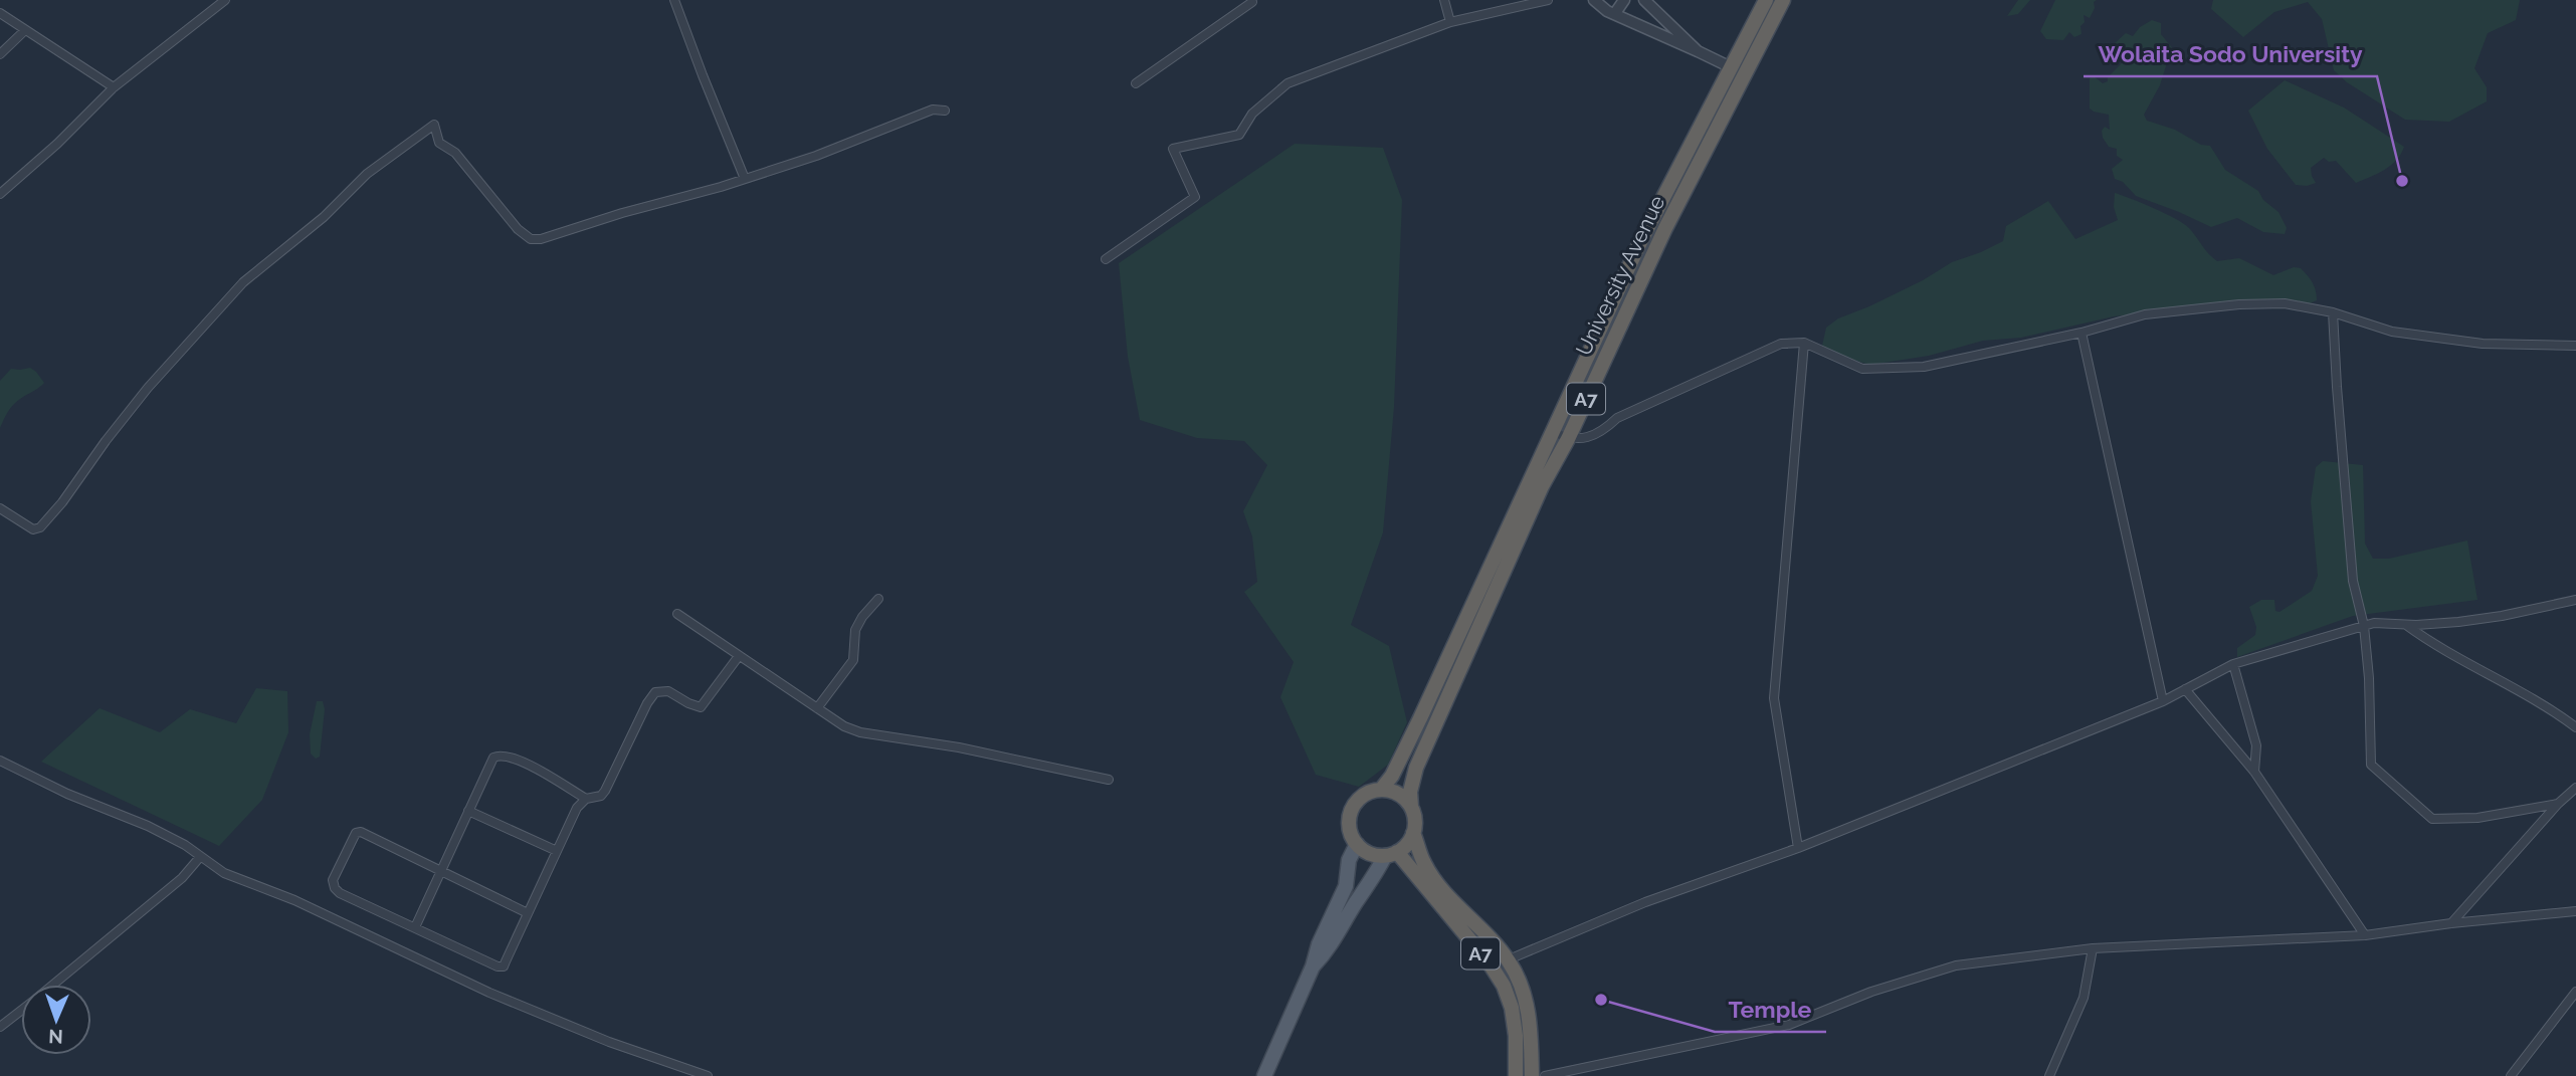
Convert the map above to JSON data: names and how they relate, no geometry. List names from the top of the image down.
{
  "streets": {
    "highway": ["University Avenue", "A7"]
  },
  "crossings": [
    ["University Avenue", "A7"]
  ],
  "places": ["Wolaita Sodo University", "Temple"],
  "north": "bottom"
}
